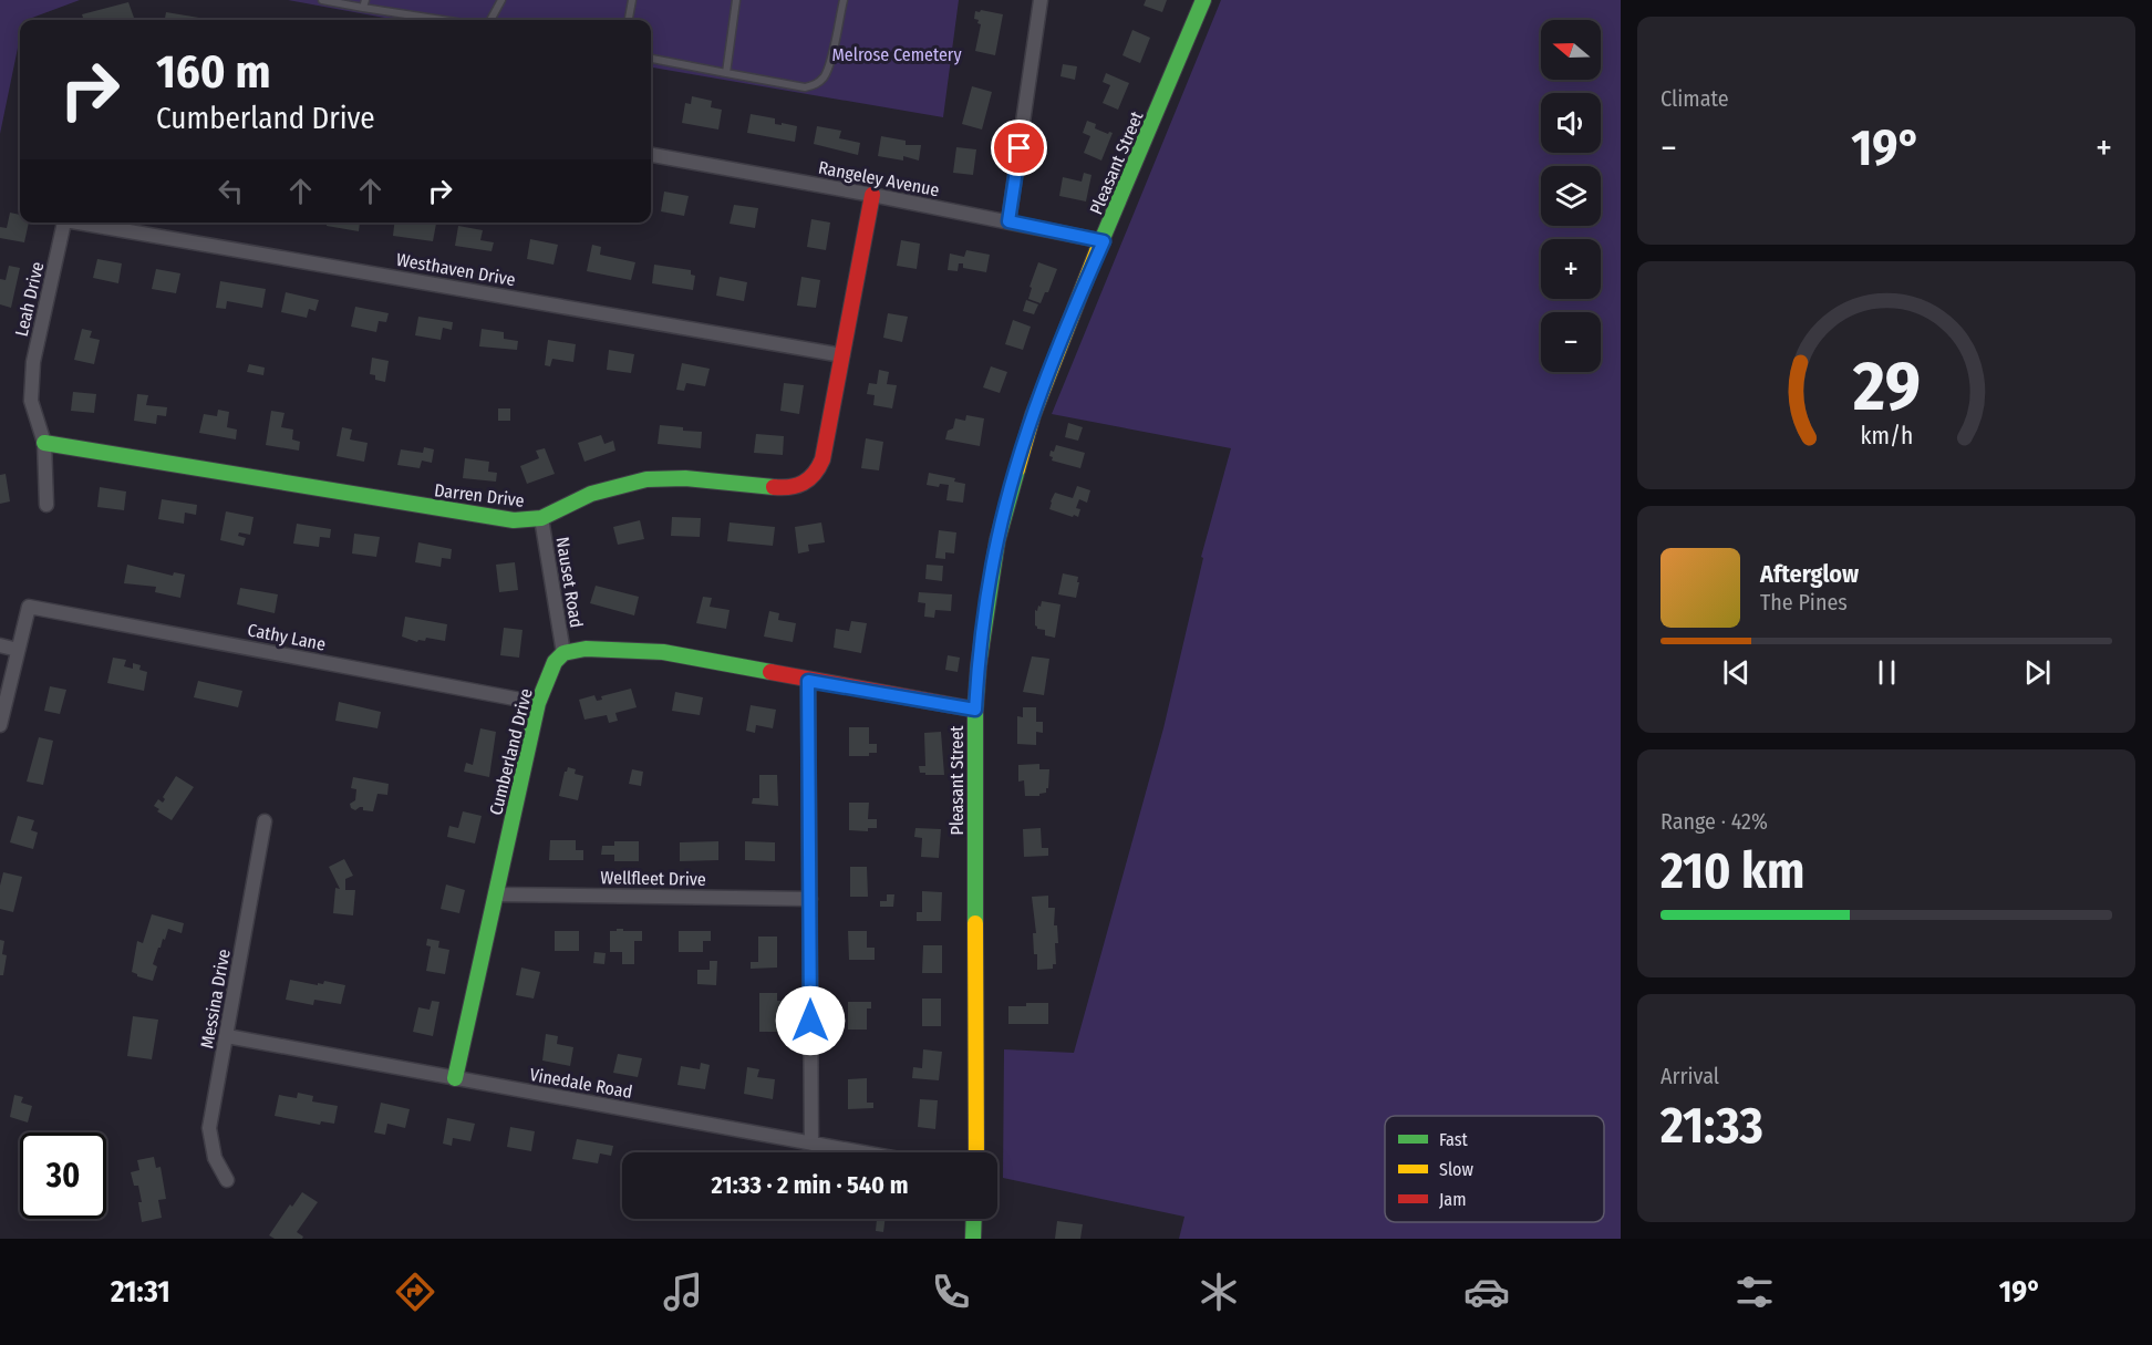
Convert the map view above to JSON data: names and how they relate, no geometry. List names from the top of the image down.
{
  "streets": {
    "street": [
      "Pleasant Street",
      "Rangeley Avenue",
      "Westhaven Drive",
      "Leah Drive",
      "Darren Drive",
      "Nauset Road",
      "Cathy Lane",
      "Cumberland Drive",
      "Wellfleet Drive",
      "Messina Drive",
      "Vinedale Road"
    ]
  },
  "crossings": [
    ["Pleasant Street", "Rangeley Avenue"],
    ["Rangeley Avenue", "Darren Drive"],
    ["Westhaven Drive", "Darren Drive"],
    ["Leah Drive", "Darren Drive"],
    ["Darren Drive", "Nauset Road"],
    ["Nauset Road", "Cumberland Drive"],
    ["Cathy Lane", "Cumberland Drive"],
    ["Cumberland Drive", "Wellfleet Drive"],
    ["Cumberland Drive", "Vinedale Road"],
    ["Messina Drive", "Vinedale Road"]
  ],
  "parks": ["Melrose Cemetery"],
  "legend": ["Fast", "Slow", "Jam"],
  "north": "left",
  "page": {
    "tile": [
      "Climate",
      ["Range · 42%", "210 km"],
      ["Arrival", "21:33"]
    ],
    "map_buttons": ["+", "−"],
    "turn": ["160 m", "Cumberland Drive"],
    "heat": ["−", "19°", "+"],
    "song": ["Afterglow", "The Pines"],
    "limit": "30",
    "trip": "21:33 · 2 min · 540 m",
    "tabs": ["21:31", "19°"],
    "gauge": ["29", "km/h"]
  }
}
